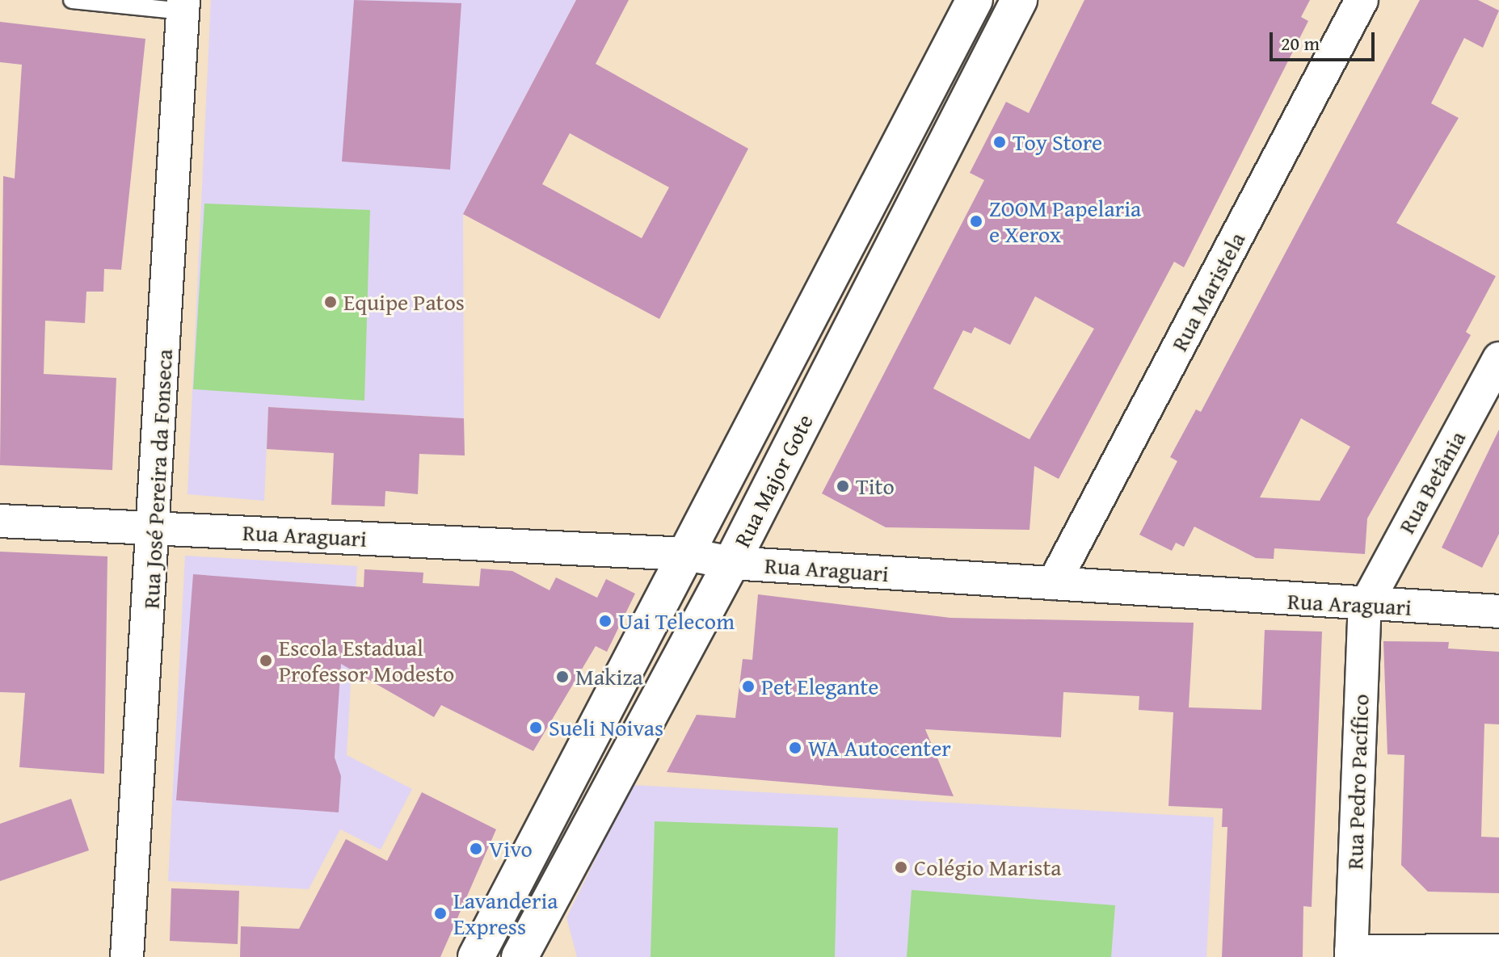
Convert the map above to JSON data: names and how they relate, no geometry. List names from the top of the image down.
{
  "streets": {
    "main road": ["Rua Major Gote"],
    "street": [
      "Rua Maristela",
      "Rua José Pereira da Fonseca",
      "Rua Betânia",
      "Rua Araguari",
      "Rua Pedro Pacífico"
    ]
  },
  "crossings": [
    ["Rua Maristela", "Rua Araguari"],
    ["Rua José Pereira da Fonseca", "Rua Araguari"],
    ["Rua Major Gote", "Rua Araguari"],
    ["Rua Betânia", "Rua Araguari"],
    ["Rua Betânia", "Rua Pedro Pacífico"],
    ["Rua Araguari", "Rua Pedro Pacífico"]
  ],
  "places": [
    "Toy Store",
    "ZOOM Papelaria e Xerox",
    "Equipe Patos",
    "Tito",
    "Uai Telecom",
    "Escola Estadual Professor Modesto",
    "Makiza",
    "Pet Elegante",
    "Sueli Noivas",
    "WA Autocenter",
    "Vivo",
    "Colégio Marista",
    "Lavanderia Express"
  ],
  "scale_bar": "20 m"
}
